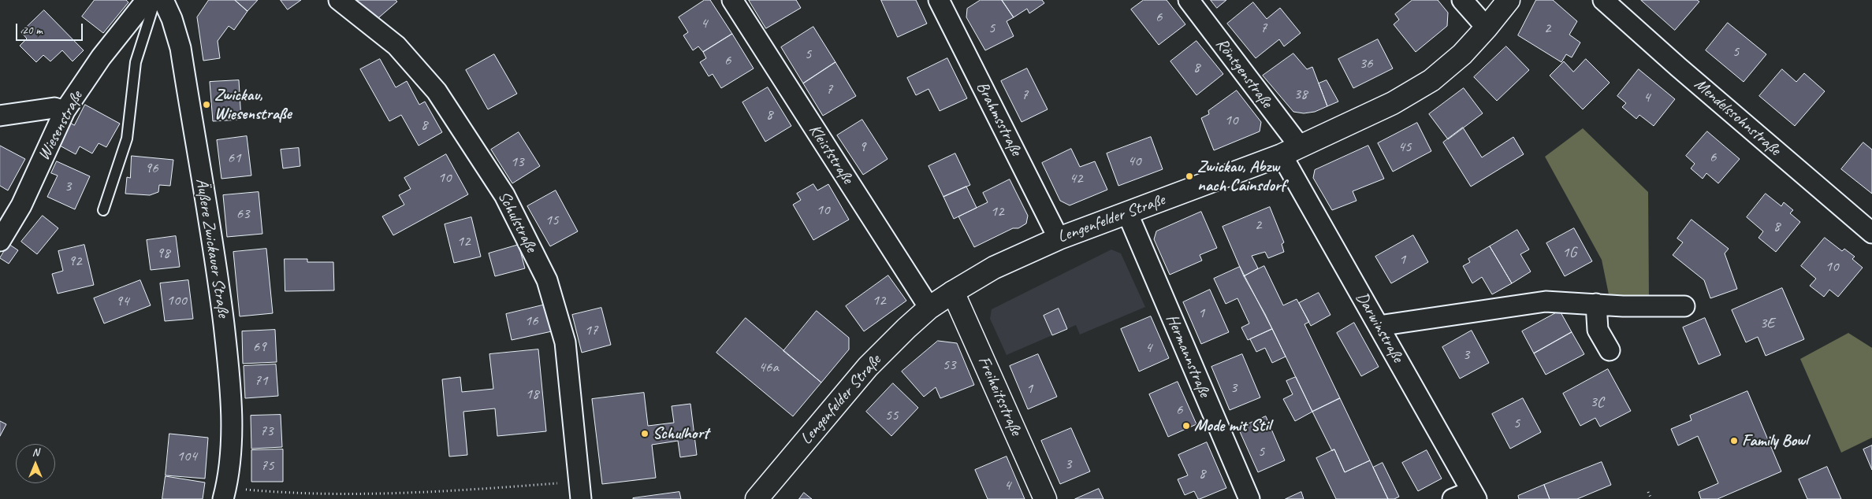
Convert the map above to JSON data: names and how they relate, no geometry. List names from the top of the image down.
{
  "streets": {
    "main road": ["Lengenfelder Straße", "Freiheitsstraße"],
    "street": [
      "Röntgenstraße",
      "Mendelssohnstraße",
      "Brahmsstraße",
      "Wiesenstraße",
      "Kleiststraße",
      "Schulstraße",
      "Äußere Zwickauer Straße",
      "Darwinstraße",
      "Hermannstraße"
    ]
  },
  "crossings": [
    ["Röntgenstraße", "Lengenfelder Straße"],
    ["Röntgenstraße", "Darwinstraße"],
    ["Brahmsstraße", "Lengenfelder Straße"],
    ["Kleiststraße", "Lengenfelder Straße"],
    ["Lengenfelder Straße", "Darwinstraße"],
    ["Lengenfelder Straße", "Hermannstraße"],
    ["Lengenfelder Straße", "Freiheitsstraße"]
  ],
  "places": [
    "Zwickau, Wiesenstraße",
    "Zwickau, Abzw nach Cainsdorf",
    "Mode mit Stil",
    "Schulhort",
    "Family Bowl"
  ],
  "house_numbers": [
    "6",
    "4",
    "5",
    "7",
    "2",
    "5",
    "5",
    "6",
    "36",
    "8",
    "7",
    "38",
    "7",
    "4",
    "8",
    "10",
    "8",
    "9",
    "45",
    "6",
    "61",
    "40",
    "13",
    "96",
    "10",
    "42",
    "3",
    "10",
    "12",
    "63",
    "15",
    "2",
    "8",
    "12",
    "1G",
    "98",
    "1",
    "92",
    "10",
    "100",
    "12",
    "94",
    "1",
    "16",
    "3E",
    "17",
    "69",
    "4",
    "3",
    "53",
    "46a",
    "71",
    "3",
    "1",
    "18",
    "3C",
    "6",
    "55",
    "5",
    "73",
    "5",
    "104",
    "3",
    "75",
    "8",
    "4"
  ],
  "scale_bar": "20 m",
  "north": "top"
}
